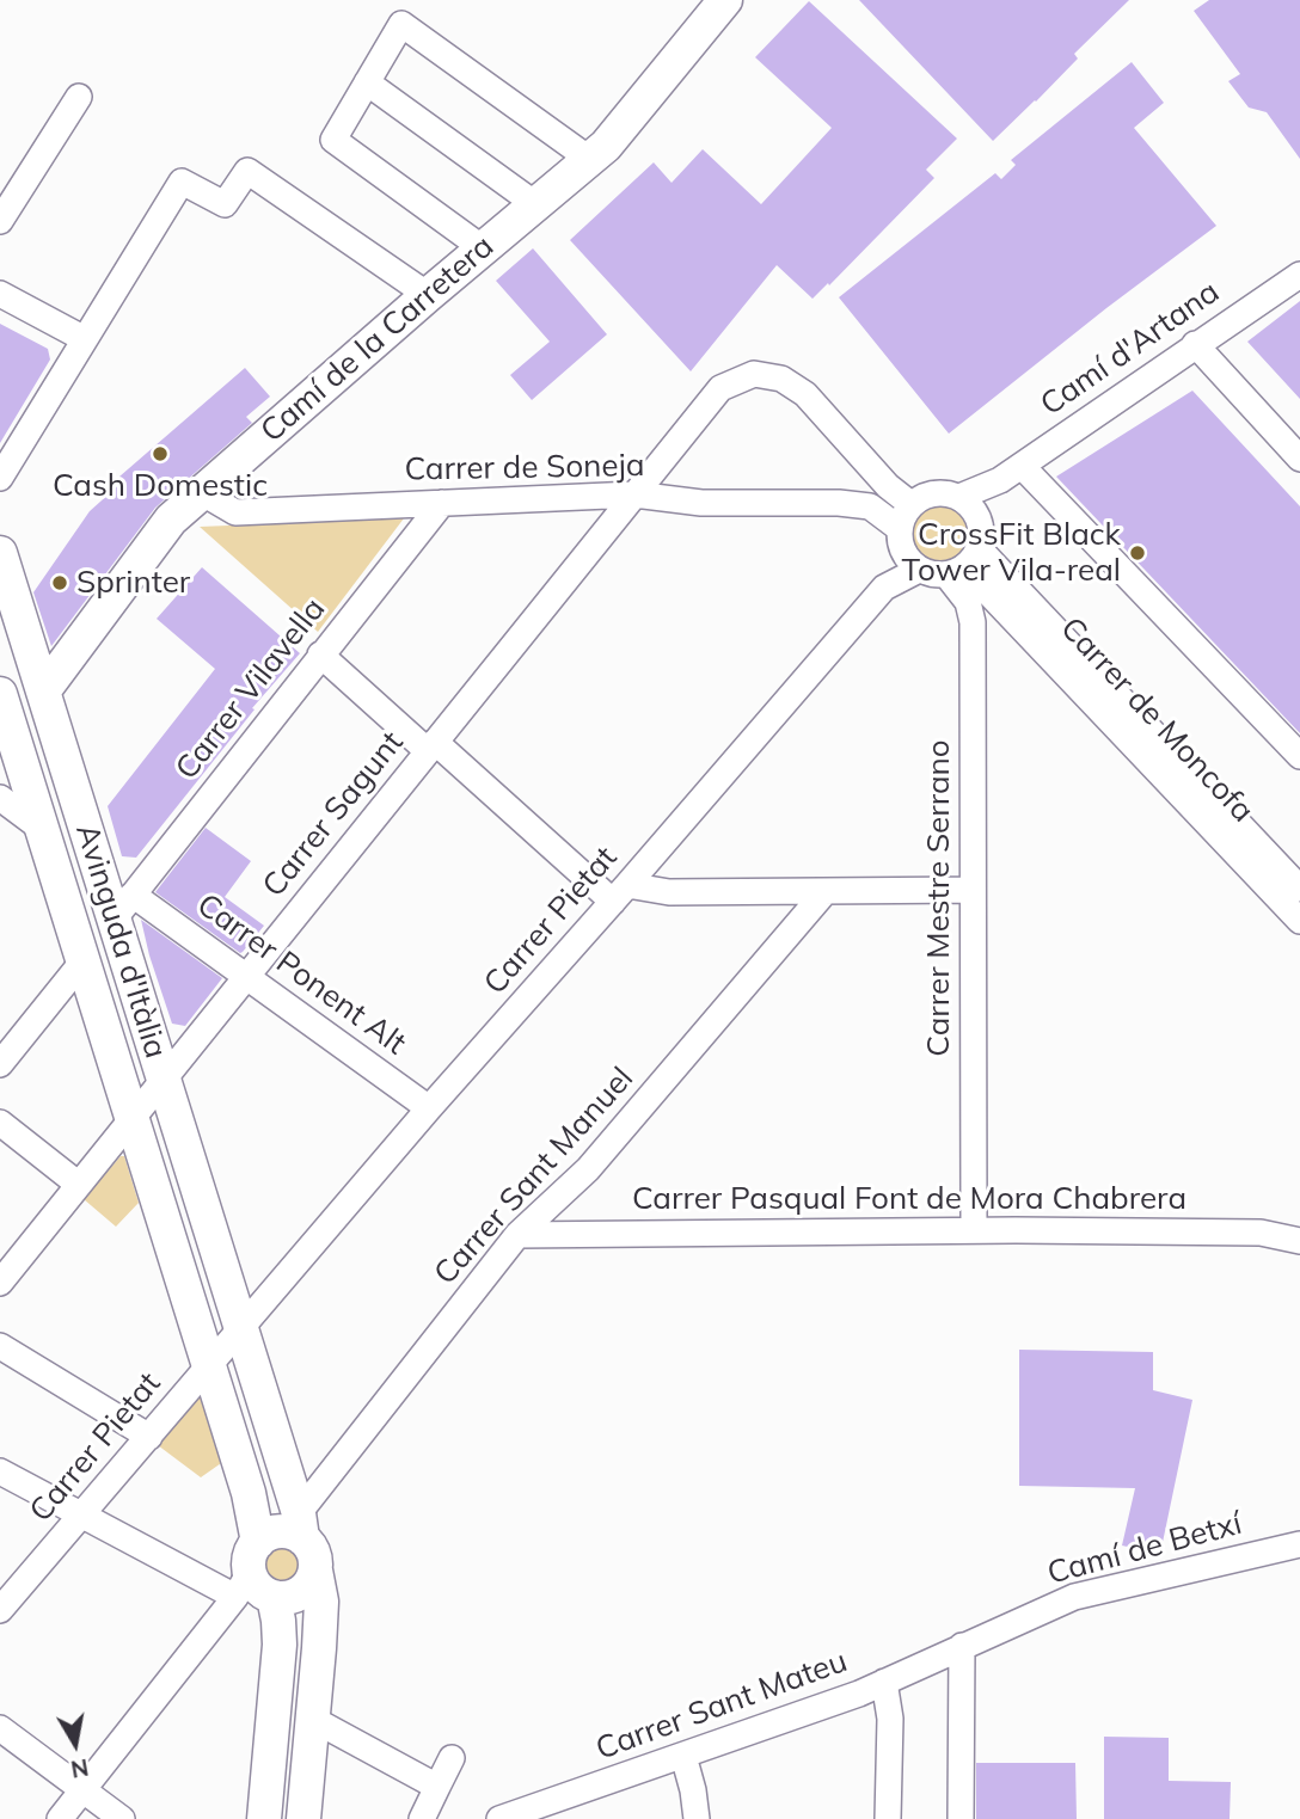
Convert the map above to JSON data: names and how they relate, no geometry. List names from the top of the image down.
{
  "streets": {
    "main road": ["Camí de la Carretera", "Avinguda d'Itàlia"],
    "street": [
      "Camí d'Artana",
      "Carrer de Soneja",
      "Carrer Vilavella",
      "Carrer de Moncofa",
      "Carrer Sagunt",
      "Carrer Mestre Serrano",
      "Carrer Pietat",
      "Carrer Ponent Alt",
      "Carrer Sant Manuel",
      "Carrer Pasqual Font de Mora Chabrera",
      "Camí de Betxí",
      "Carrer Sant Mateu"
    ]
  },
  "crossings": [
    ["Camí de la Carretera", "Carrer de Soneja"],
    ["Camí de la Carretera", "Avinguda d'Itàlia"],
    ["Camí d'Artana", "Carrer de Soneja"],
    ["Camí d'Artana", "Carrer de Moncofa"],
    ["Camí d'Artana", "Carrer Sagunt"],
    ["Camí d'Artana", "Carrer Mestre Serrano"],
    ["Camí d'Artana", "Carrer Pietat"],
    ["Carrer de Soneja", "Carrer Vilavella"],
    ["Carrer de Soneja", "Carrer de Moncofa"],
    ["Carrer de Soneja", "Carrer Sagunt"],
    ["Carrer de Soneja", "Carrer Mestre Serrano"],
    ["Carrer de Soneja", "Carrer Pietat"],
    ["Carrer Vilavella", "Avinguda d'Itàlia"],
    ["Carrer Vilavella", "Carrer Ponent Alt"],
    ["Carrer de Moncofa", "Carrer Sagunt"],
    ["Carrer de Moncofa", "Carrer Mestre Serrano"],
    ["Carrer de Moncofa", "Carrer Pietat"],
    ["Carrer Sagunt", "Carrer Mestre Serrano"],
    ["Carrer Sagunt", "Carrer Pietat"],
    ["Carrer Sagunt", "Avinguda d'Itàlia"],
    ["Carrer Sagunt", "Carrer Ponent Alt"],
    ["Carrer Mestre Serrano", "Carrer Pietat"],
    ["Carrer Mestre Serrano", "Carrer Pasqual Font de Mora Chabrera"],
    ["Carrer Pietat", "Avinguda d'Itàlia"],
    ["Carrer Pietat", "Carrer Ponent Alt"],
    ["Avinguda d'Itàlia", "Carrer Ponent Alt"],
    ["Avinguda d'Itàlia", "Carrer Sant Manuel"],
    ["Carrer Sant Manuel", "Carrer Pasqual Font de Mora Chabrera"],
    ["Camí de Betxí", "Carrer Sant Mateu"]
  ],
  "places": ["Cash Domestic", "CrossFit Black Tower Vila-real", "Sprinter"],
  "north": "bottom"
}
